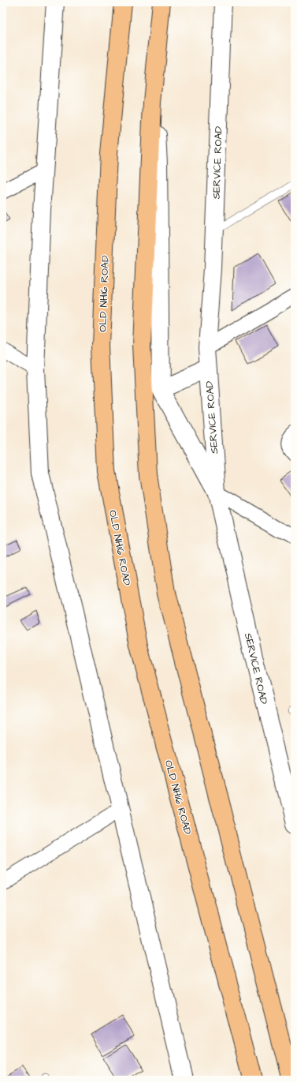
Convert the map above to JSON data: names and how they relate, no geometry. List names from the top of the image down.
{
  "streets": {
    "main road": ["OLD NH16 ROAD"],
    "street": ["SERVICE ROAD"]
  }
}
